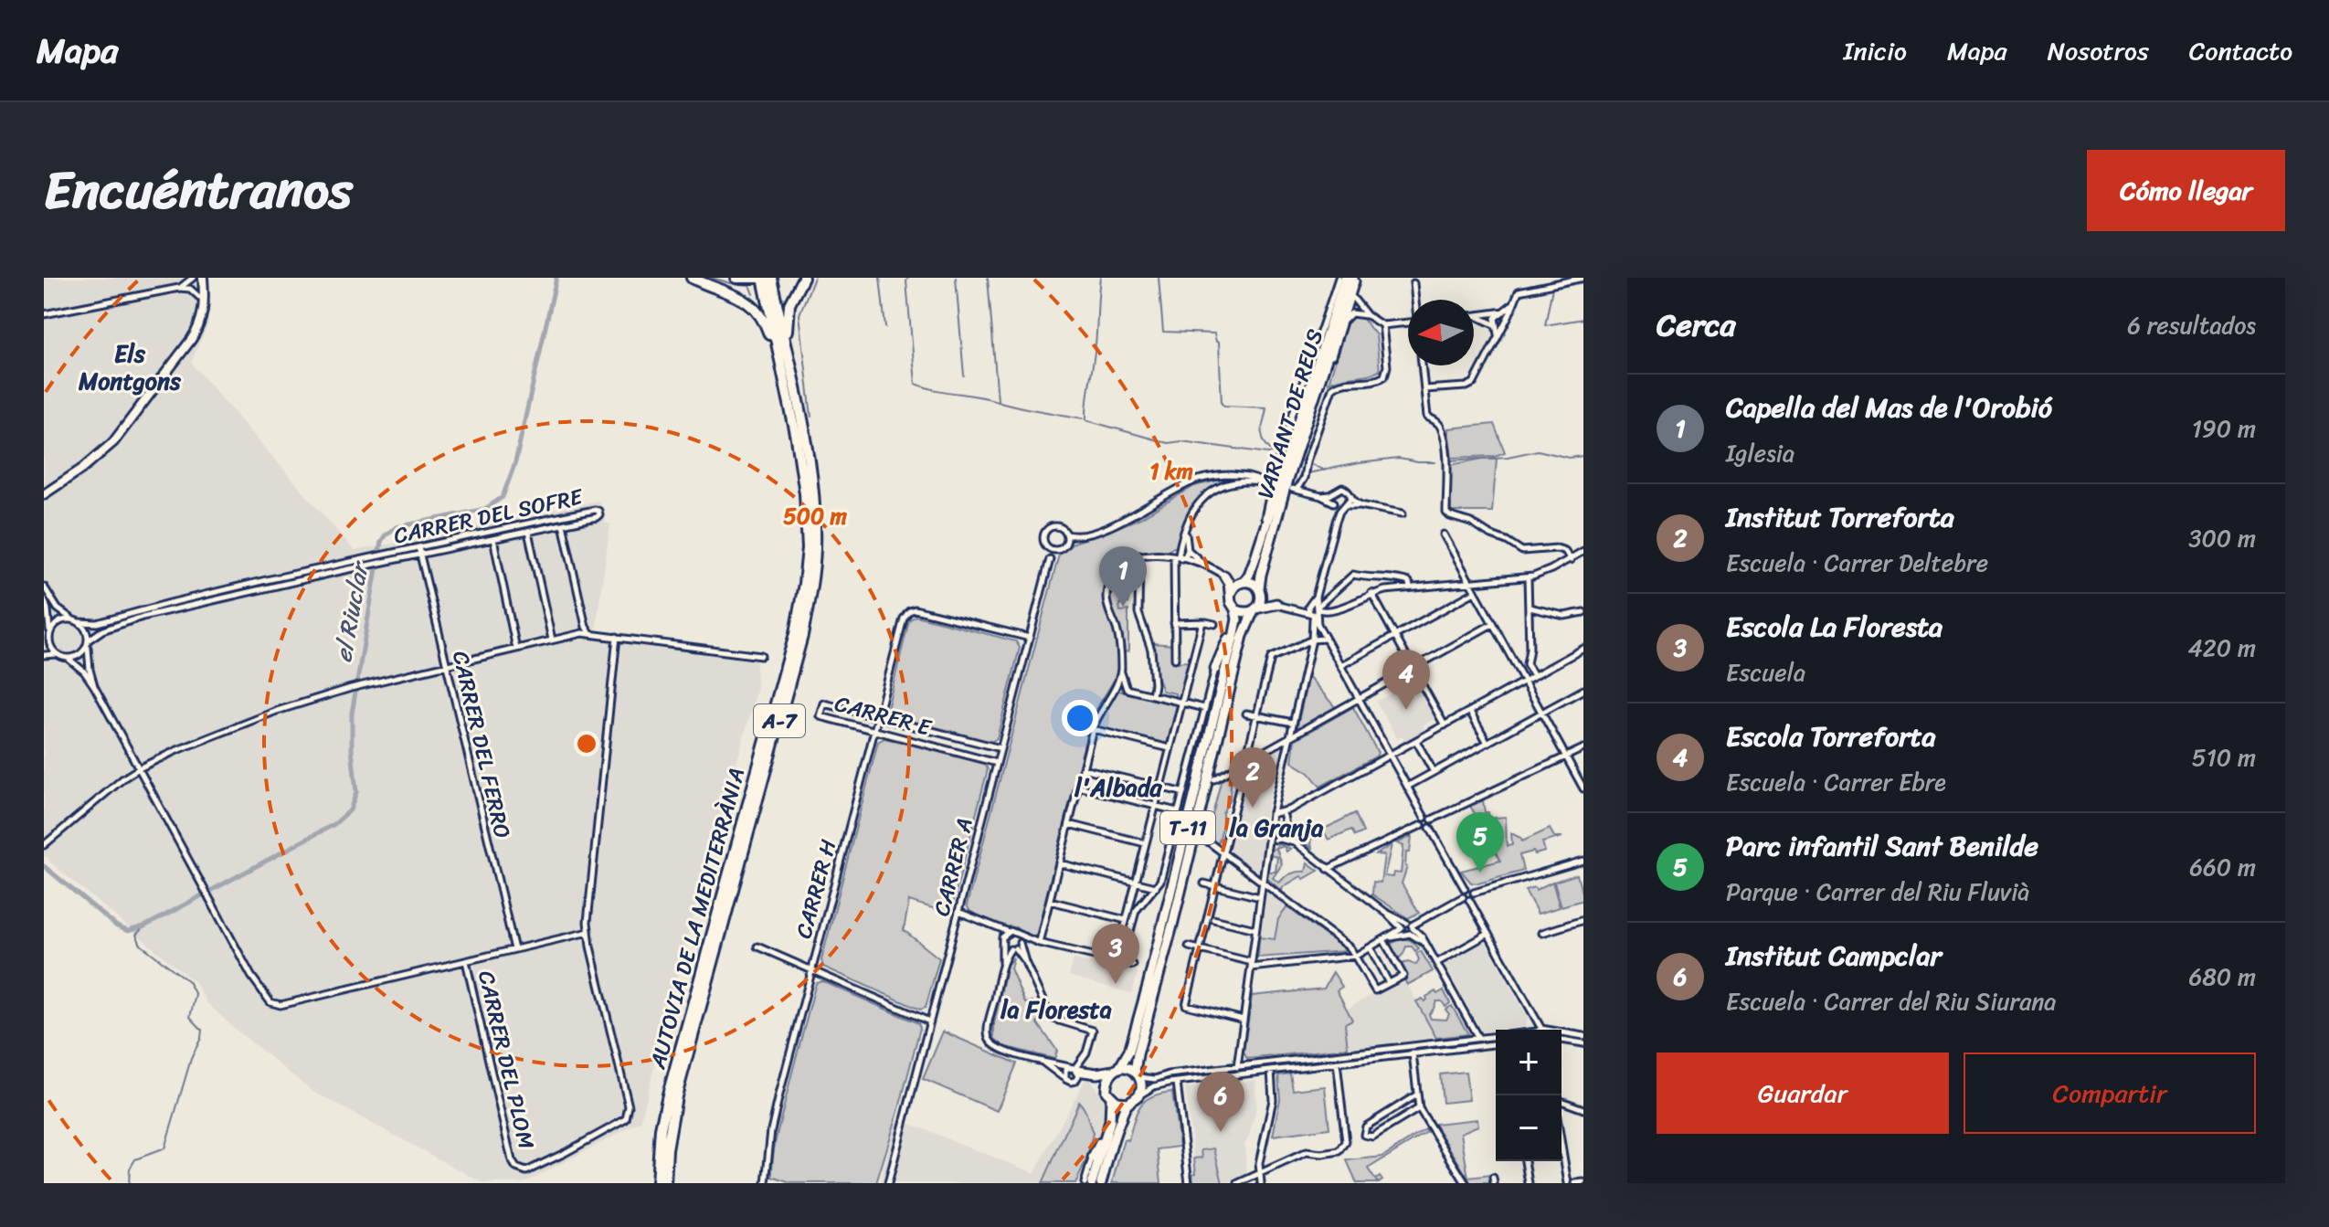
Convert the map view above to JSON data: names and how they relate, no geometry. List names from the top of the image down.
{
  "streets": {
    "highway": [
      "VARIANT DE REUS",
      "A-7",
      "T-11",
      "AUTOVIA DE LA MEDITERRÀNIA"
    ],
    "street": [
      "CARRER DEL SOFRE",
      "CARRER E",
      "CARRER DEL FERRO",
      "CARRER A",
      "CARRER H",
      "CARRER DEL PLOM"
    ]
  },
  "crossings": [
    ["VARIANT DE REUS", "T-11"],
    ["CARRER DEL SOFRE", "CARRER DEL FERRO"],
    ["CARRER E", "CARRER A"],
    ["CARRER E", "CARRER H"],
    ["CARRER A", "CARRER H"]
  ],
  "districts": [
    "Els Montgons",
    "l'Albada",
    "la Granja",
    "la Floresta"
  ],
  "water": ["el Riuclar"],
  "north": "left",
  "page": {
    "header": "Mapa",
    "nav": [
      "Inicio",
      "Mapa",
      "Nosotros",
      "Contacto"
    ],
    "title": "Encuéntranos",
    "buttons": [
      "Cómo llegar",
      ["Guardar", "Compartir"]
    ],
    "heading": ["Cerca", "6 resultados"],
    "list": [
      {
        "mark": "1",
        "name": "Capella del Mas de l'Orobió",
        "note": "Iglesia",
        "value": "190 m"
      },
      {
        "mark": "2",
        "name": "Institut Torreforta",
        "note": "Escuela · Carrer Deltebre",
        "value": "300 m"
      },
      {
        "mark": "3",
        "name": "Escola La Floresta",
        "note": "Escuela",
        "value": "420 m"
      },
      {
        "mark": "4",
        "name": "Escola Torreforta",
        "note": "Escuela · Carrer Ebre",
        "value": "510 m"
      },
      {
        "mark": "5",
        "name": "Parc infantil Sant Benilde",
        "note": "Parque · Carrer del Riu Fluvià",
        "value": "660 m"
      },
      {
        "mark": "6",
        "name": "Institut Campclar",
        "note": "Escuela · Carrer del Riu Siurana",
        "value": "680 m"
      }
    ],
    "pins": [
      "1",
      "4",
      "2",
      "5",
      "3",
      "6"
    ],
    "map_buttons": ["+", "−"]
  },
  "rings": ["1 km", "500 m"]
}
